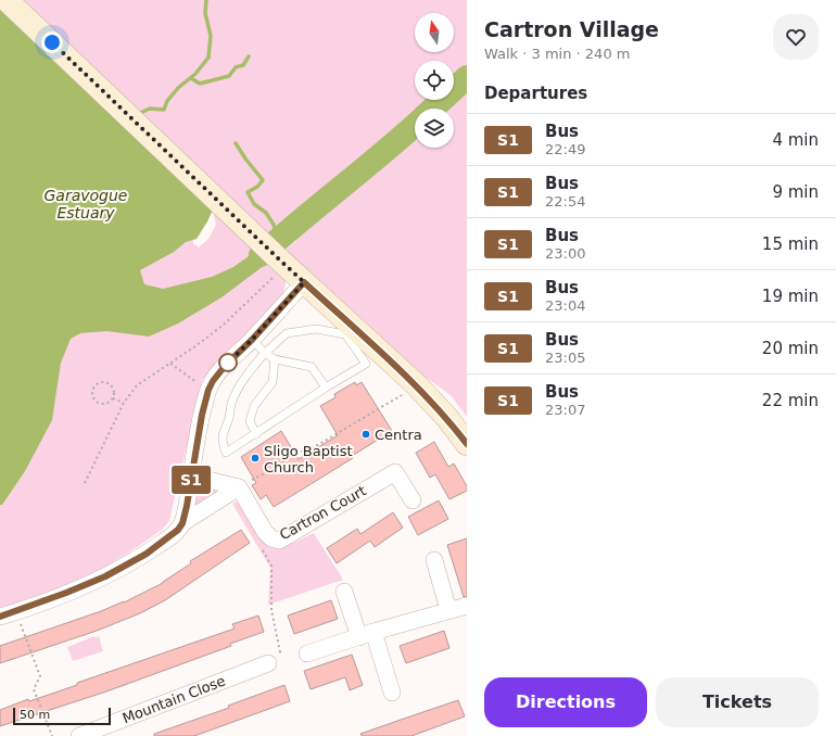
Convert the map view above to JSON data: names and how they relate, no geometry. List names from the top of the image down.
{
  "streets": {
    "street": ["Cartron Court", "Mountain Close"]
  },
  "water": ["Garavogue Estuary"],
  "places": ["Centra", "Sligo Baptist Church"],
  "lines": ["bus line S1"],
  "scale_bar": "50 m",
  "north": "top",
  "page": {
    "on_map": "S1",
    "heading": [
      ["Cartron Village", "Walk · 3 min · 240 m"],
      "Departures"
    ],
    "list": [
      {
        "mark": "S1",
        "name": "Bus",
        "note": "22:49",
        "value": "4 min"
      },
      {
        "mark": "S1",
        "name": "Bus",
        "note": "22:54",
        "value": "9 min"
      },
      {
        "mark": "S1",
        "name": "Bus",
        "note": "23:00",
        "value": "15 min"
      },
      {
        "mark": "S1",
        "name": "Bus",
        "note": "23:04",
        "value": "19 min"
      },
      {
        "mark": "S1",
        "name": "Bus",
        "note": "23:05",
        "value": "20 min"
      },
      {
        "mark": "S1",
        "name": "Bus",
        "note": "23:07",
        "value": "22 min"
      }
    ],
    "buttons": ["Directions", "Tickets"],
    "scale": "50 m"
  }
}
